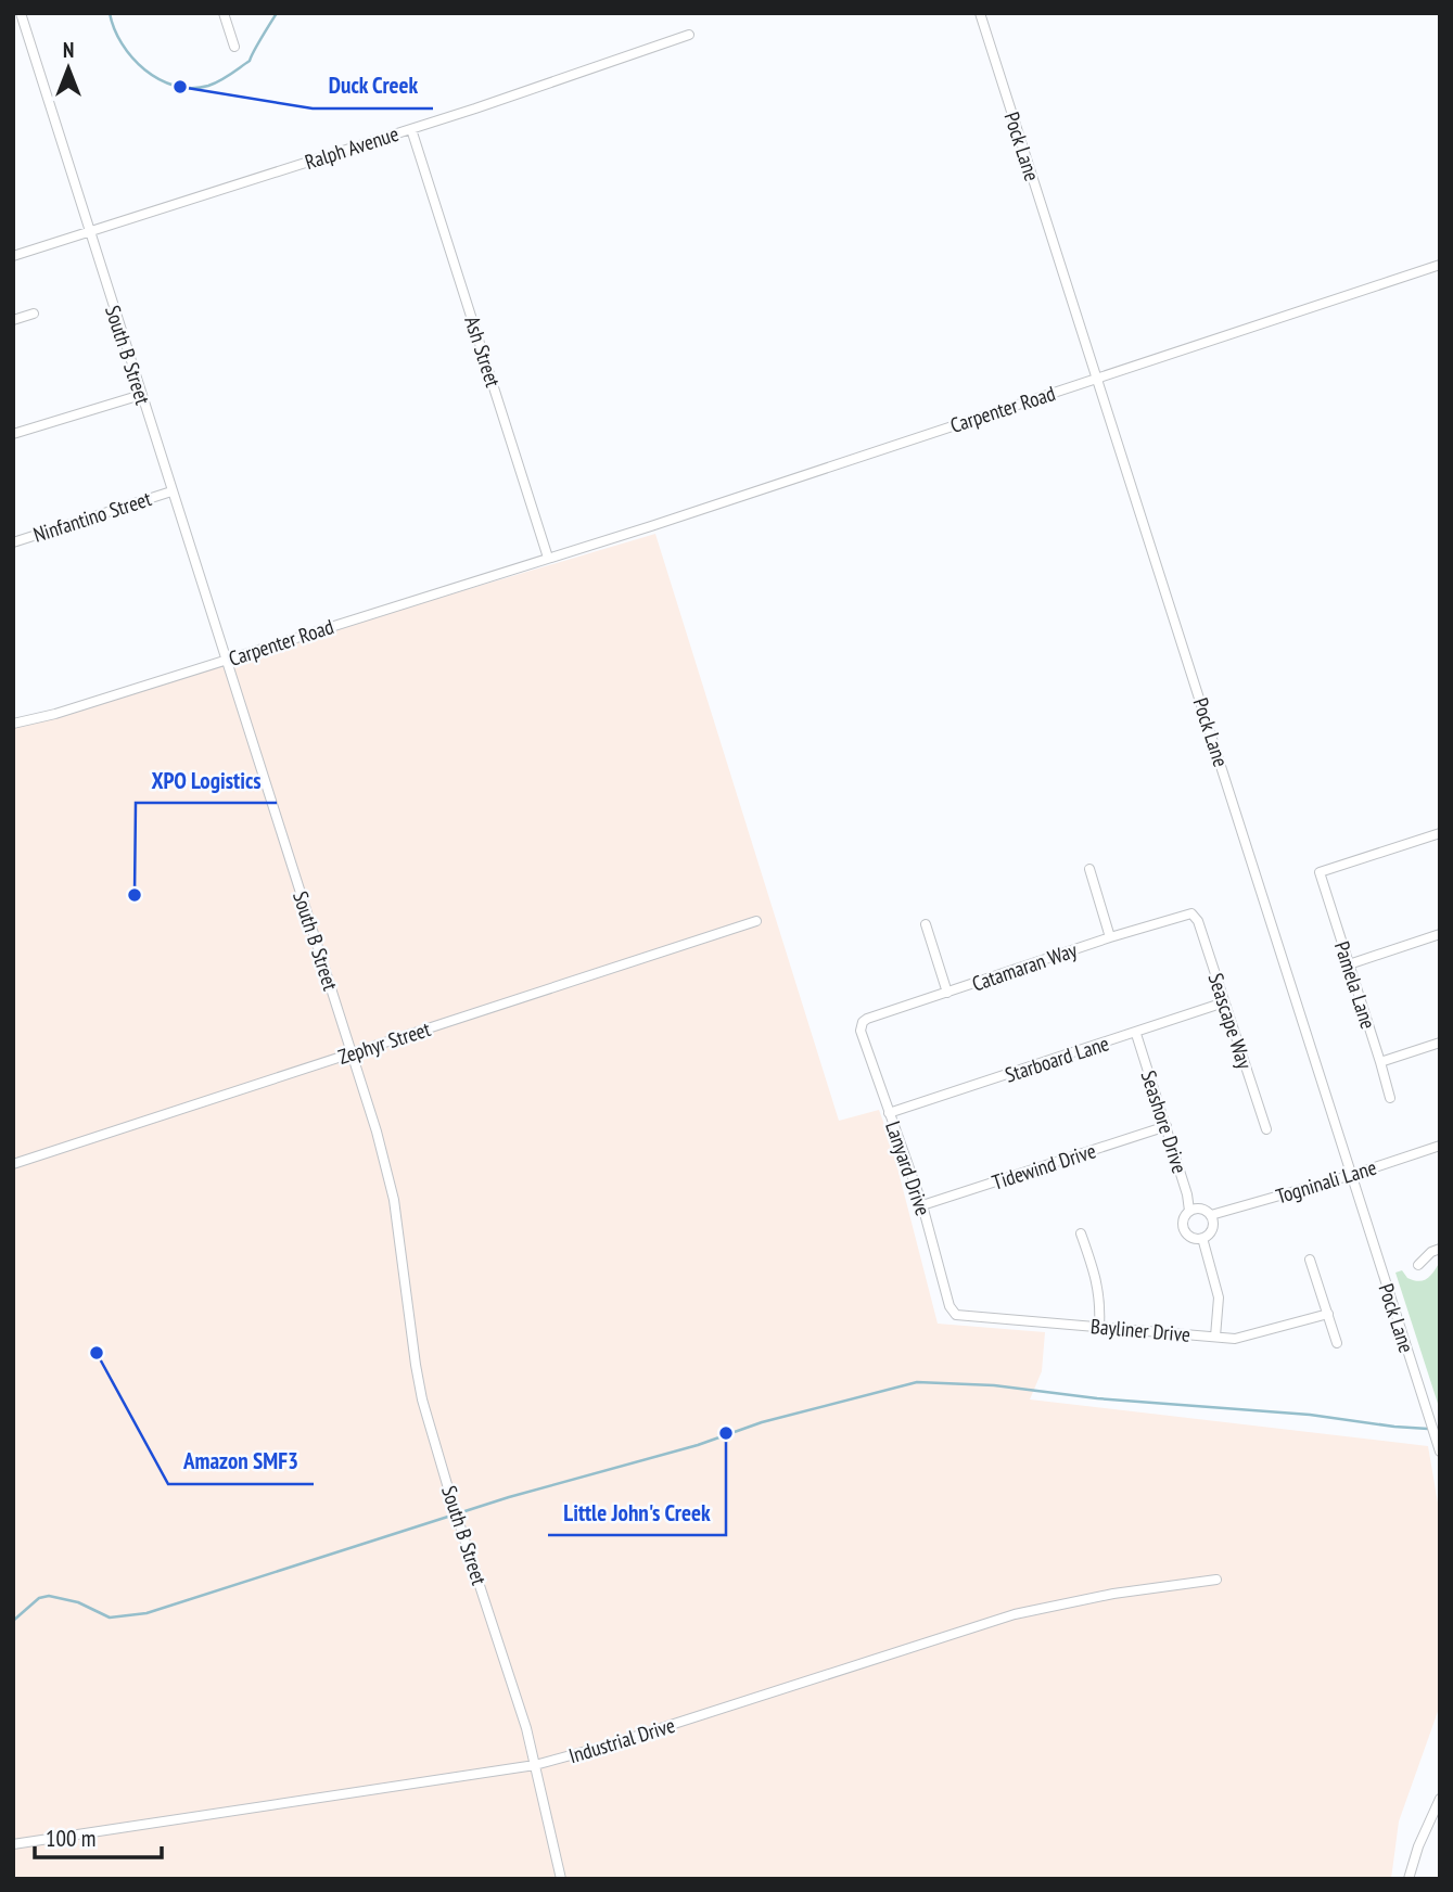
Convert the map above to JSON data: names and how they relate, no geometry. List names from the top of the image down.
{
  "streets": {
    "street": [
      "Pock Lane",
      "Ralph Avenue",
      "Ash Street",
      "South B Street",
      "Carpenter Road",
      "Ninfantino Street",
      "Catamaran Way",
      "Pamela Lane",
      "Seascape Way",
      "Zephyr Street",
      "Starboard Lane",
      "Seashore Drive",
      "Tidewind Drive",
      "Lanyard Drive",
      "Togninali Lane",
      "Bayliner Drive",
      "Industrial Drive"
    ]
  },
  "crossings": [
    ["Pock Lane", "Carpenter Road"],
    ["Pock Lane", "Togninali Lane"],
    ["Ralph Avenue", "Ash Street"],
    ["Ralph Avenue", "South B Street"],
    ["Ash Street", "Carpenter Road"],
    ["South B Street", "Carpenter Road"],
    ["South B Street", "Ninfantino Street"],
    ["South B Street", "Zephyr Street"],
    ["South B Street", "Industrial Drive"],
    ["Catamaran Way", "Seascape Way"],
    ["Catamaran Way", "Lanyard Drive"],
    ["Seascape Way", "Starboard Lane"],
    ["Starboard Lane", "Seashore Drive"],
    ["Starboard Lane", "Lanyard Drive"],
    ["Seashore Drive", "Tidewind Drive"],
    ["Seashore Drive", "Togninali Lane"],
    ["Seashore Drive", "Bayliner Drive"],
    ["Tidewind Drive", "Lanyard Drive"],
    ["Lanyard Drive", "Bayliner Drive"]
  ],
  "places": [
    "Duck Creek",
    "XPO Logistics",
    "Amazon SMF3",
    "Little John's Creek"
  ],
  "scale_bar": "100 m",
  "north": "top"
}
